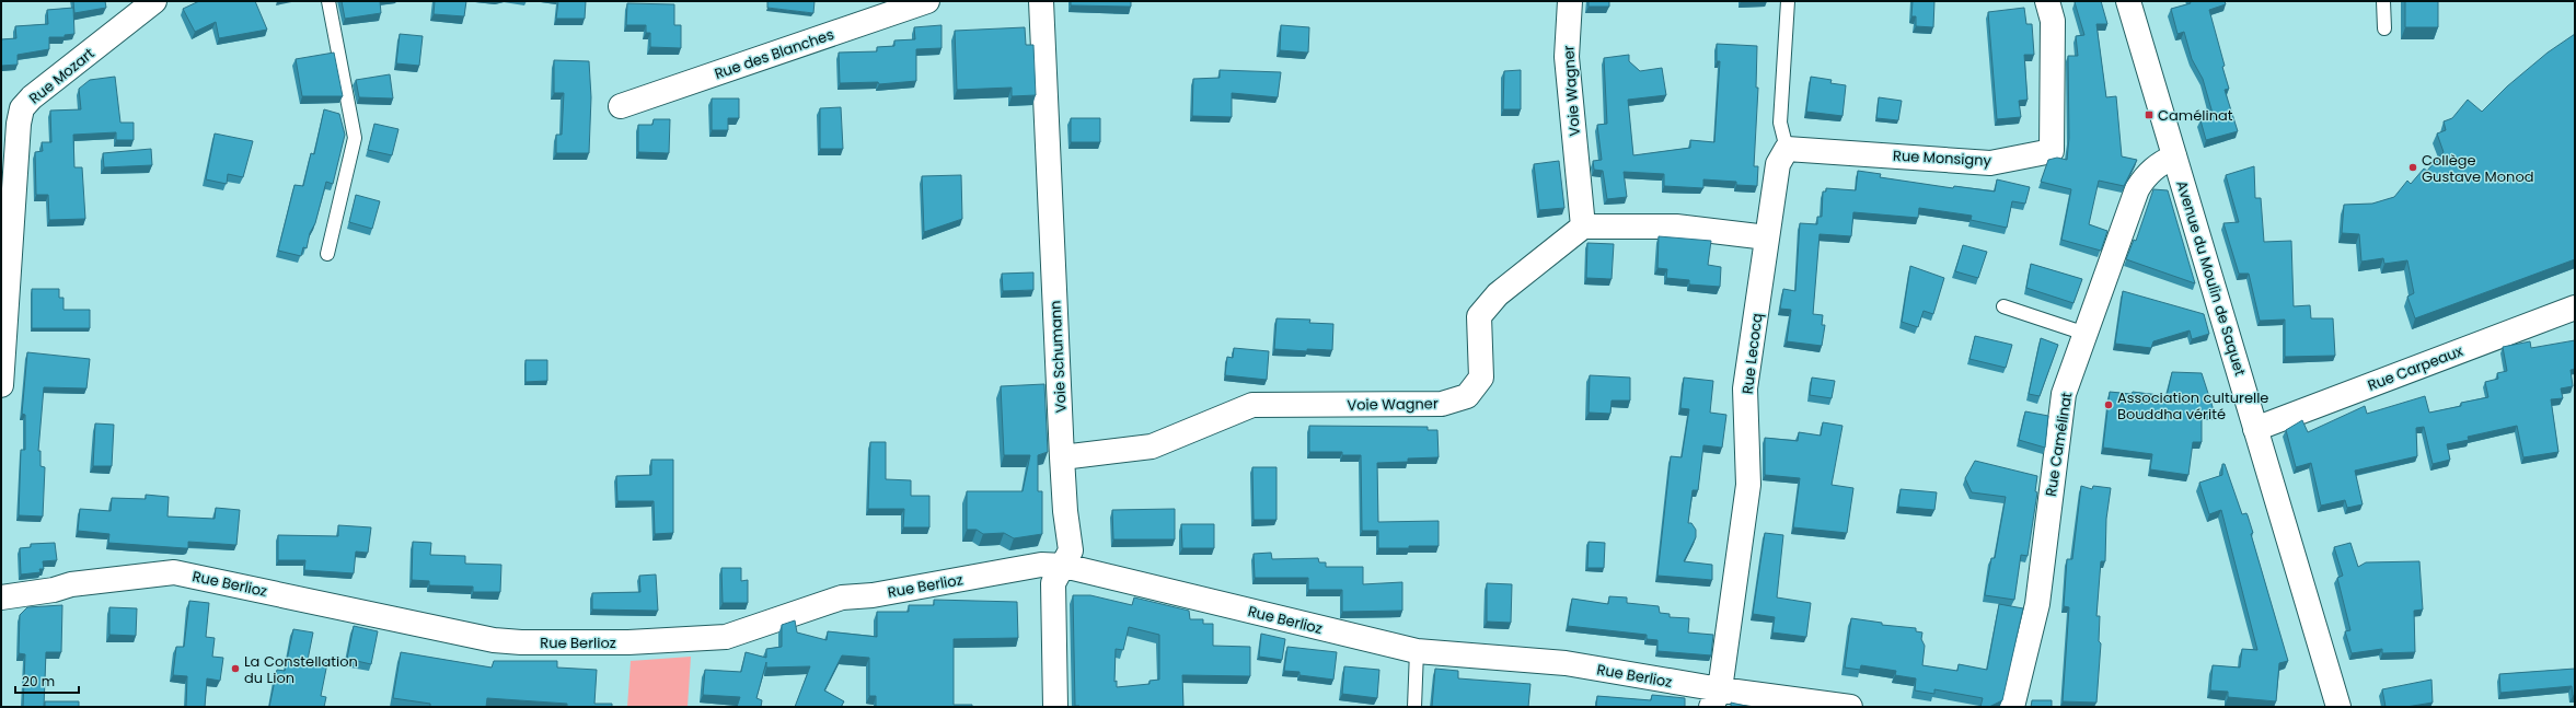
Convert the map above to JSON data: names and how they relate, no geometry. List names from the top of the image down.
{
  "streets": {
    "street": [
      "Rue des Blanches",
      "Rue Mozart",
      "Voie Wagner",
      "Rue Monsigny",
      "Avenue du Moulin de Saquet",
      "Rue Lecocq",
      "Voie Schumann",
      "Rue Carpeaux",
      "Rue Camélinat",
      "Rue Berlioz"
    ]
  },
  "crossings": [
    ["Voie Wagner", "Voie Schumann"],
    ["Rue Monsigny", "Rue Lecocq"],
    ["Avenue du Moulin de Saquet", "Rue Carpeaux"],
    ["Avenue du Moulin de Saquet", "Rue Camélinat"],
    ["Rue Lecocq", "Rue Berlioz"],
    ["Voie Schumann", "Rue Berlioz"]
  ],
  "places": {
    "transit": ["Camélinat"],
    "other": ["Collège Gustave Monod", "Association culturelle Bouddha vérité", "La Constellation du Lion"]
  },
  "scale_bar": "20 m"
}
